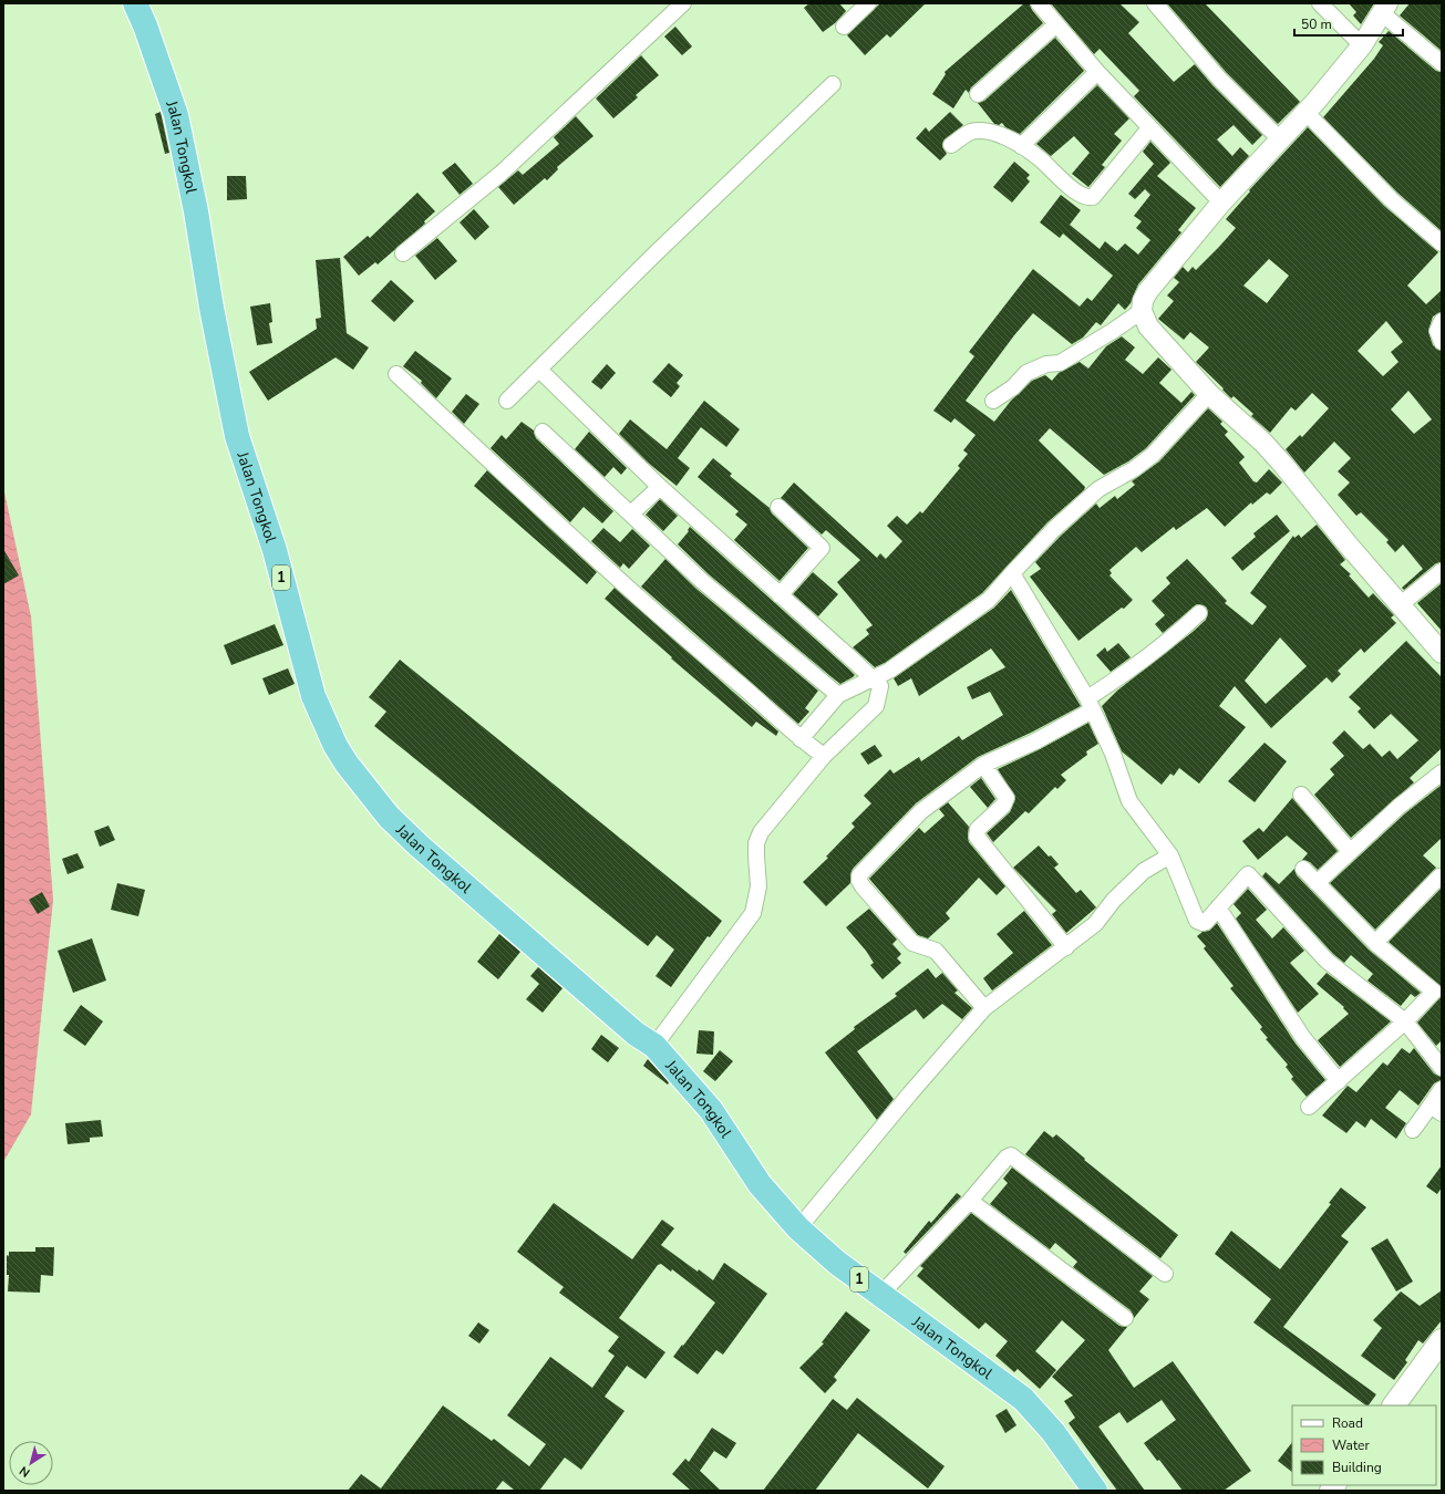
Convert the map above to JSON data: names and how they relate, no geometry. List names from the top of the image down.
{
  "streets": {
    "highway": ["Jalan Tongkol", "1"]
  },
  "legend": ["Road", "Water", "Building"],
  "scale_bar": "50 m",
  "north": "bottom left"
}
